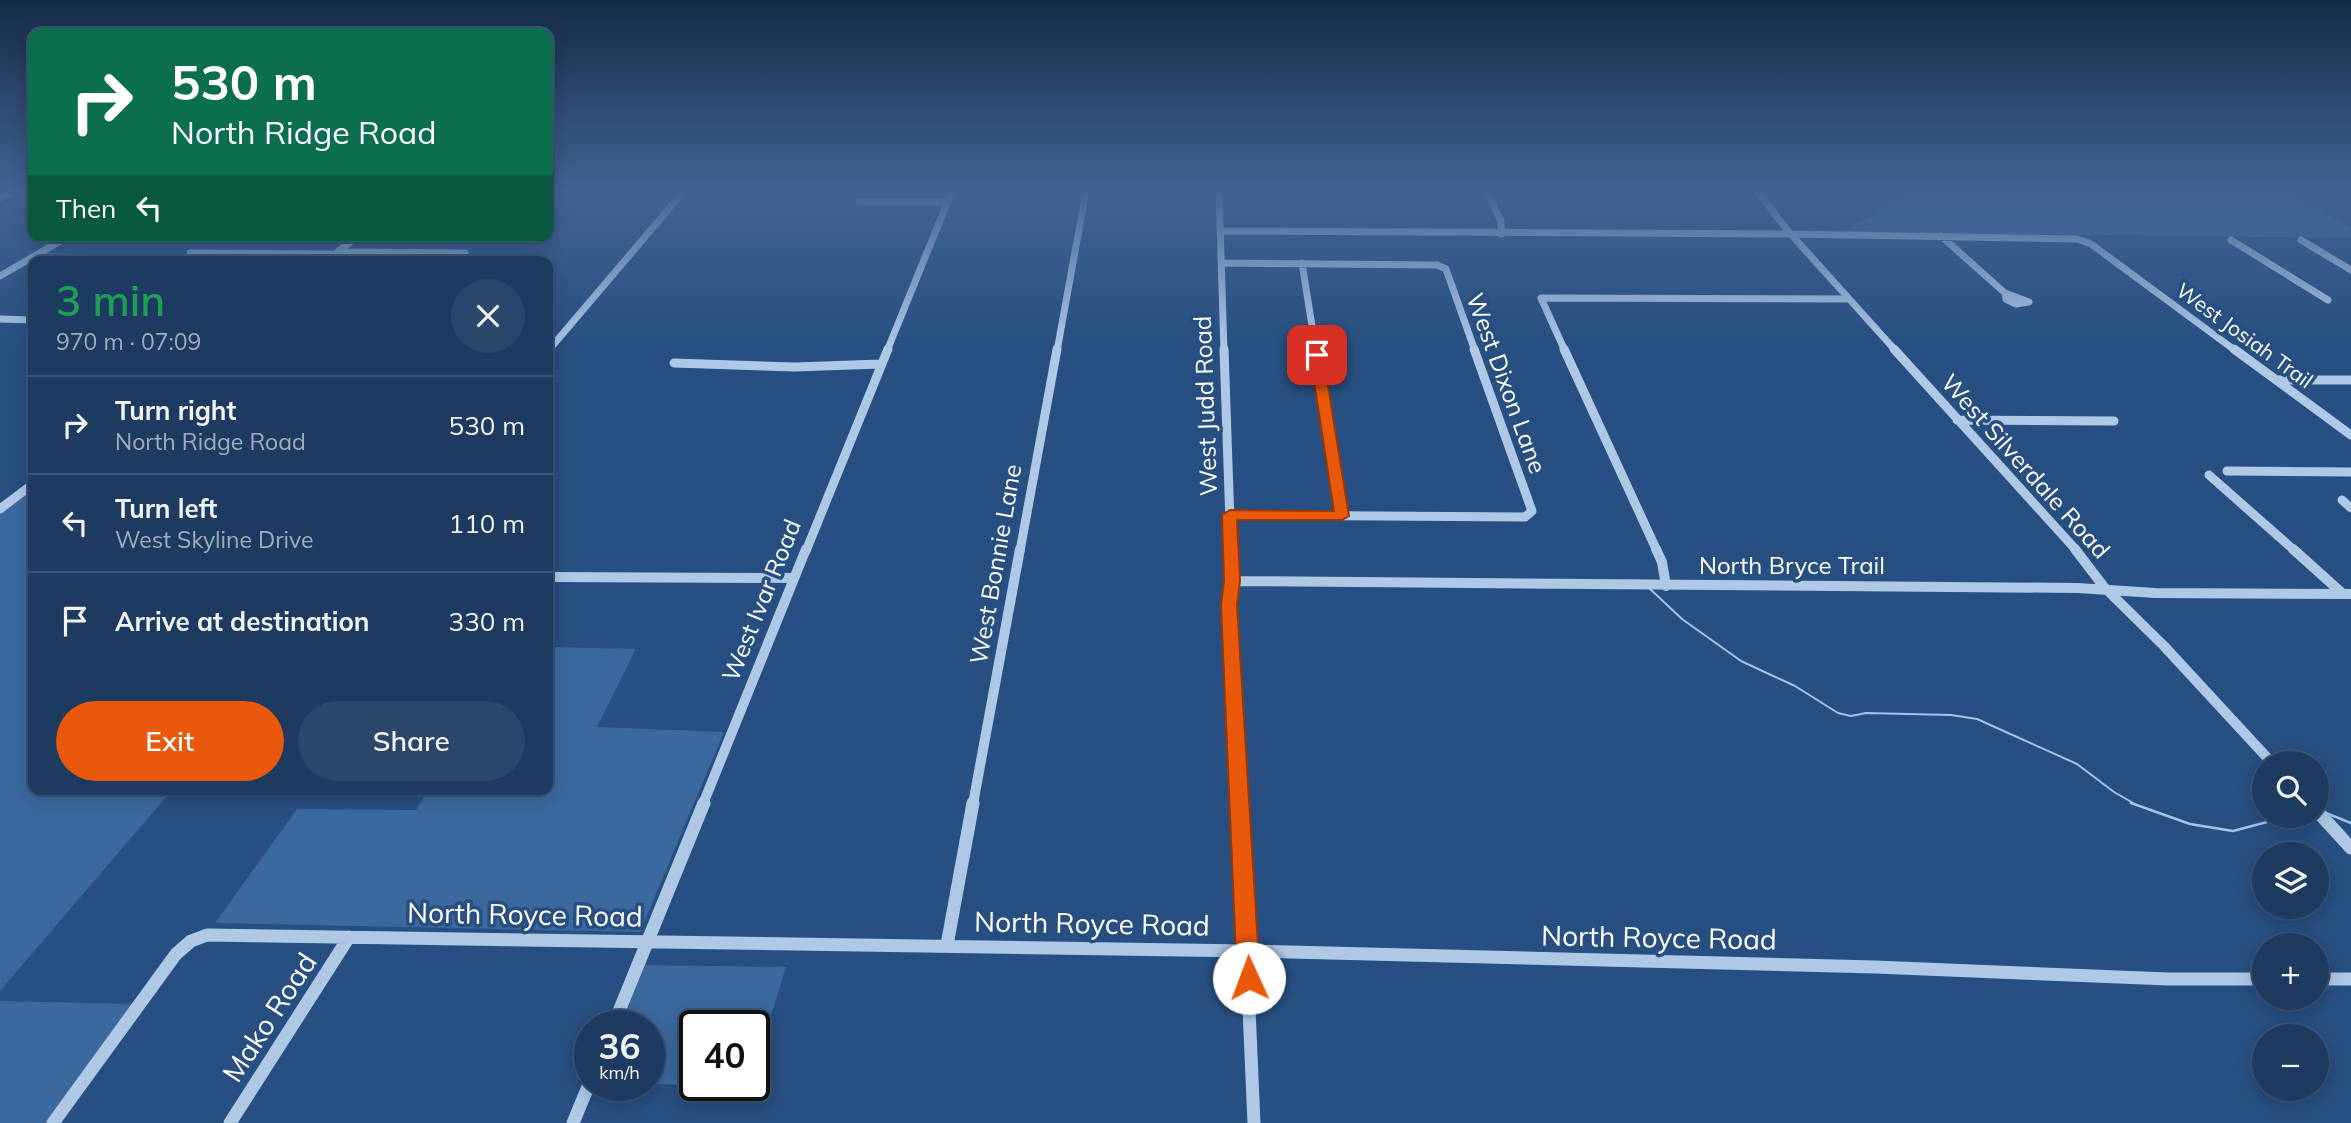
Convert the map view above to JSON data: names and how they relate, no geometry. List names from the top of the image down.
{
  "streets": {
    "street": [
      "West Josiah Trail",
      "West Dixon Lane",
      "West Judd Road",
      "West Silverdale Road",
      "West Bonnie Lane",
      "North Bryce Trail",
      "West Ivar Road",
      "North Royce Road",
      "Mako Road"
    ]
  },
  "crossings": [
    ["West Judd Road", "North Bryce Trail"],
    ["West Judd Road", "North Royce Road"],
    ["West Silverdale Road", "North Bryce Trail"],
    ["West Bonnie Lane", "North Royce Road"],
    ["West Ivar Road", "North Royce Road"],
    ["North Royce Road", "Mako Road"]
  ],
  "page": {
    "turn": ["530 m", "North Ridge Road"],
    "then": "Then",
    "heading": ["3 min", "970 m · 07:09"],
    "list": [
      {
        "name": "Turn right",
        "note": "North Ridge Road",
        "value": "530 m"
      },
      {
        "name": "Turn left",
        "note": "West Skyline Drive",
        "value": "110 m"
      },
      {
        "name": "Arrive at destination",
        "value": "330 m"
      }
    ],
    "buttons": ["Exit", "Share"],
    "map_buttons": ["+", "−"],
    "speed": "36 km/h",
    "limit": "40"
  }
}
